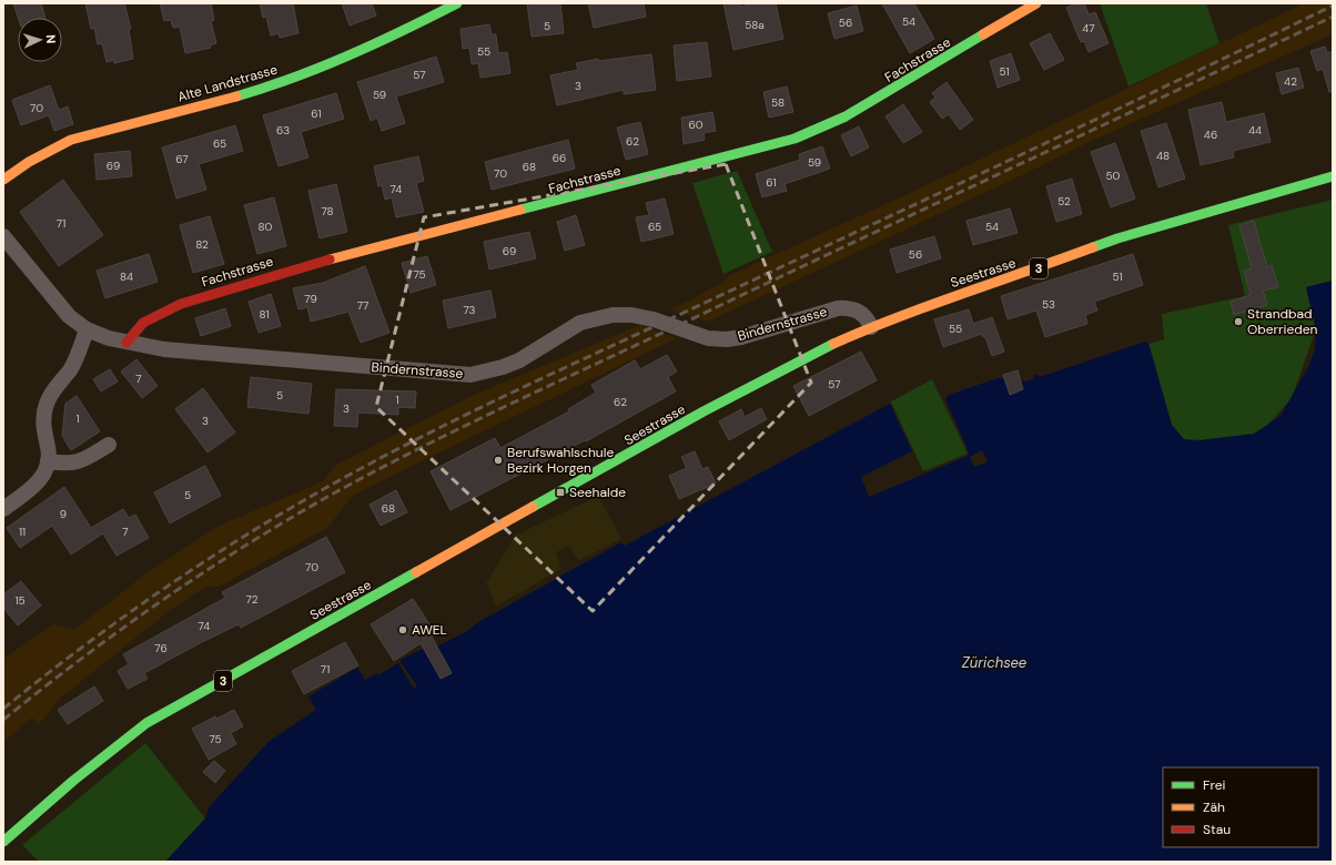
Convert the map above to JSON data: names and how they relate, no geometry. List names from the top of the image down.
{
  "streets": {
    "main road": [
      "Fachstrasse",
      "Alte Landstrasse",
      "3",
      "Seestrasse"
    ],
    "street": ["Bindernstrasse"]
  },
  "crossings": [
    ["Fachstrasse", "Bindernstrasse"],
    ["Seestrasse", "Bindernstrasse"]
  ],
  "water": ["Zürichsee"],
  "places": {
    "other": ["Strandbad Oberrieden", "Berufswahlschule Bezirk Horgen", "AWEL"],
    "transit": ["Seehalde"]
  },
  "house_numbers": [
    "54",
    "56",
    "58a",
    "5",
    "47",
    "55",
    "51",
    "57",
    "42",
    "3",
    "59",
    "58",
    "70",
    "61",
    "60",
    "63",
    "44",
    "46",
    "62",
    "65",
    "48",
    "66",
    "67",
    "59",
    "69",
    "68",
    "70",
    "50",
    "61",
    "74",
    "52",
    "78",
    "71",
    "80",
    "65",
    "54",
    "82",
    "69",
    "56",
    "75",
    "84",
    "51",
    "79",
    "53",
    "77",
    "73",
    "81",
    "55",
    "7",
    "57",
    "5",
    "1",
    "62",
    "3",
    "1",
    "3",
    "5",
    "68",
    "9",
    "11",
    "7",
    "70",
    "72",
    "15",
    "74",
    "76",
    "71",
    "75"
  ],
  "legend": ["Frei", "Zäh", "Stau"],
  "north": "right"
}
